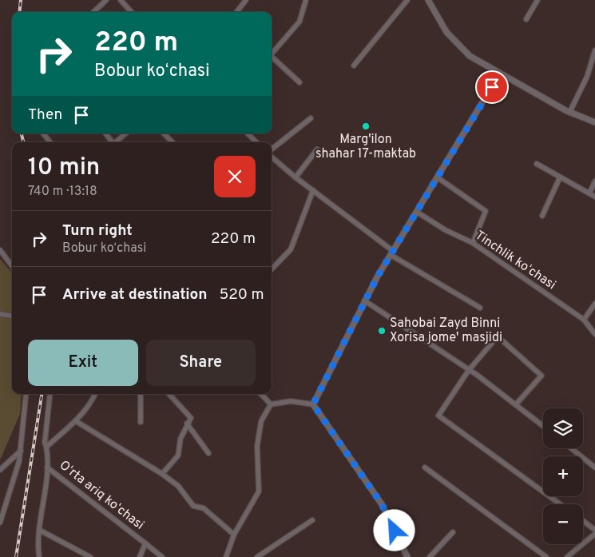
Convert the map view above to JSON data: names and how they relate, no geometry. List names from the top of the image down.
{
  "streets": {
    "street": ["Tinchlik koʻchasi", "Oʻrta ariq koʻchasi"]
  },
  "places": ["Marg'ilon shahar 17-maktab", "Sahobai Zayd Binni Xorisa jome' masjidi"],
  "page": {
    "turn": ["220 m", "Bobur koʻchasi"],
    "then": "Then",
    "heading": ["10 min", "740 m · 13:18"],
    "list": [
      {
        "name": "Turn right",
        "note": "Bobur koʻchasi",
        "value": "220 m"
      },
      {
        "name": "Arrive at destination",
        "value": "520 m"
      }
    ],
    "buttons": ["Exit", "Share"],
    "map_buttons": ["+", "−"]
  }
}
